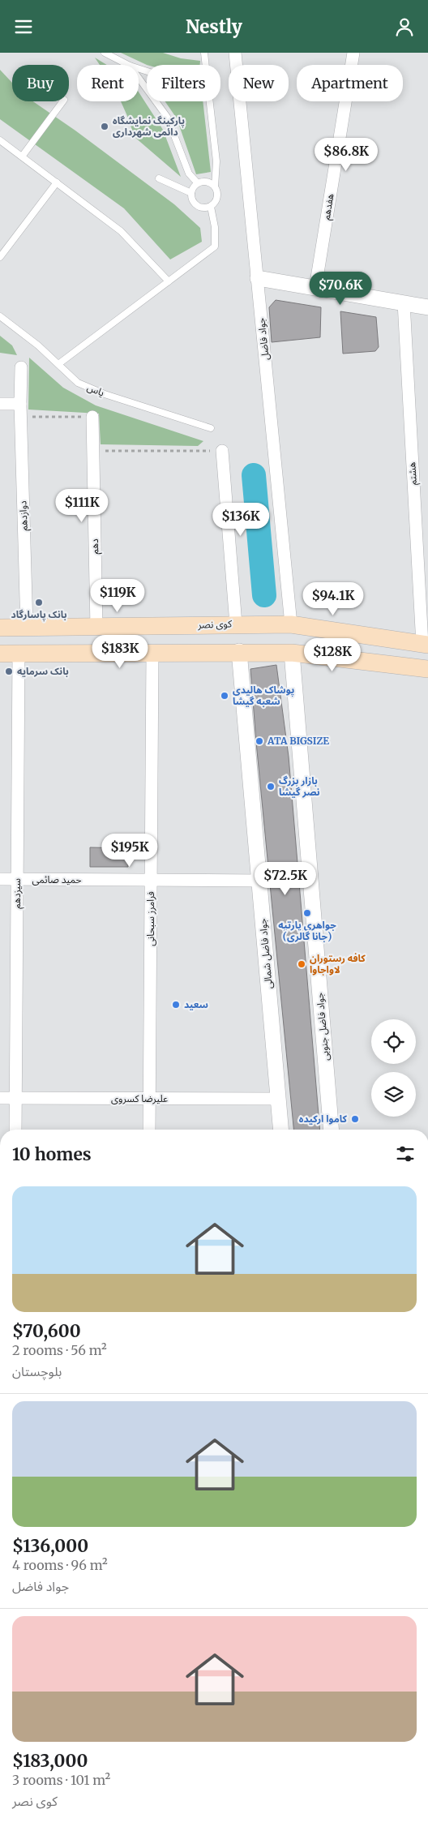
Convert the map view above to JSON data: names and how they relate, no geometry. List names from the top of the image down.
{
  "streets": {
    "main road": ["کوی نصر"],
    "street": [
      "هفدهم",
      "جواد فاضل",
      "هشتم",
      "دوازدهم",
      "دهم",
      "حمید صائمی",
      "سیزدهم",
      "فرامرز سبحانی",
      "جواد فاضل شمالی",
      "جواد فاضل جنوبی",
      "علیرضا کسروی"
    ],
    "lane": ["یاس"]
  },
  "crossings": [
    ["جواد فاضل", "کوی نصر"],
    ["هشتم", "کوی نصر"],
    ["دوازدهم", "کوی نصر"],
    ["دهم", "کوی نصر"],
    ["حمید صائمی", "سیزدهم"],
    ["حمید صائمی", "فرامرز سبحانی"],
    ["حمید صائمی", "جواد فاضل شمالی"],
    ["سیزدهم", "علیرضا کسروی"],
    ["فرامرز سبحانی", "علیرضا کسروی"],
    ["جواد فاضل شمالی", "علیرضا کسروی"]
  ],
  "places": [
    "پارکینگ نمایشگاه دائمی شهرداری",
    "بانک پاسارگاد",
    "بانک سرمایه",
    "پوشاک هالیدی شعبه گیشا",
    "ATA BIGSIZE",
    "بازار بزرگ نصر گیشا",
    "جواهری پارتیه (جانا گالری)",
    "کافه رستوران لاواجاوا",
    "سعید",
    "کاموا ارکیده"
  ],
  "page": {
    "header": "Nestly",
    "chip": [
      "Buy",
      "Rent",
      "Filters",
      "New",
      "Apartment"
    ],
    "price": [
      "$86.8K",
      "$70.6K",
      "$111K",
      "$136K",
      "$119K",
      "$94.1K",
      "$183K",
      "$128K",
      "$195K",
      "$72.5K"
    ],
    "heading": "10 homes",
    "list": [
      {
        "name": "$70,600",
        "note": "2 rooms · 56 m² · بلوچستان"
      },
      {
        "name": "$136,000",
        "note": "4 rooms · 96 m² · جواد فاضل"
      },
      {
        "name": "$183,000",
        "note": "3 rooms · 101 m² · کوی نصر"
      }
    ]
  }
}
